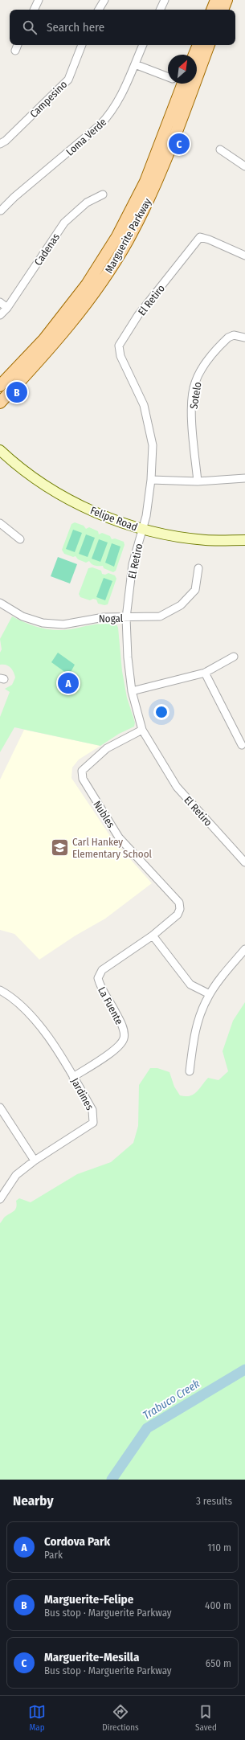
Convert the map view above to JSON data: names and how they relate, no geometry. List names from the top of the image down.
{
  "streets": {
    "main road": ["Marguerite Parkway", "Felipe Road"],
    "street": [
      "Campesino",
      "Loma Verde",
      "Cadenas",
      "El Retiro",
      "Sotelo",
      "Nogal",
      "Nubles",
      "La Fuente",
      "Jardines"
    ]
  },
  "crossings": [
    ["El Retiro", "Felipe Road"],
    ["El Retiro", "Nogal"],
    ["El Retiro", "Nubles"],
    ["Nubles", "La Fuente"],
    ["La Fuente", "Jardines"]
  ],
  "water": ["Trabuco Creek"],
  "places": {
    "school or university": ["Carl Hankey Elementary School"]
  },
  "north": "top right",
  "page": {
    "search": "Search here",
    "pins": ["C", "B", "A"],
    "heading": ["Nearby", "3 results"],
    "list": [
      {
        "mark": "A",
        "name": "Cordova Park",
        "note": "Park",
        "value": "110 m"
      },
      {
        "mark": "B",
        "name": "Marguerite-Felipe",
        "note": "Bus stop · Marguerite Parkway",
        "value": "400 m"
      },
      {
        "mark": "C",
        "name": "Marguerite-Mesilla",
        "note": "Bus stop · Marguerite Parkway",
        "value": "650 m"
      }
    ],
    "nav": ["Map", "Directions", "Saved"]
  }
}
